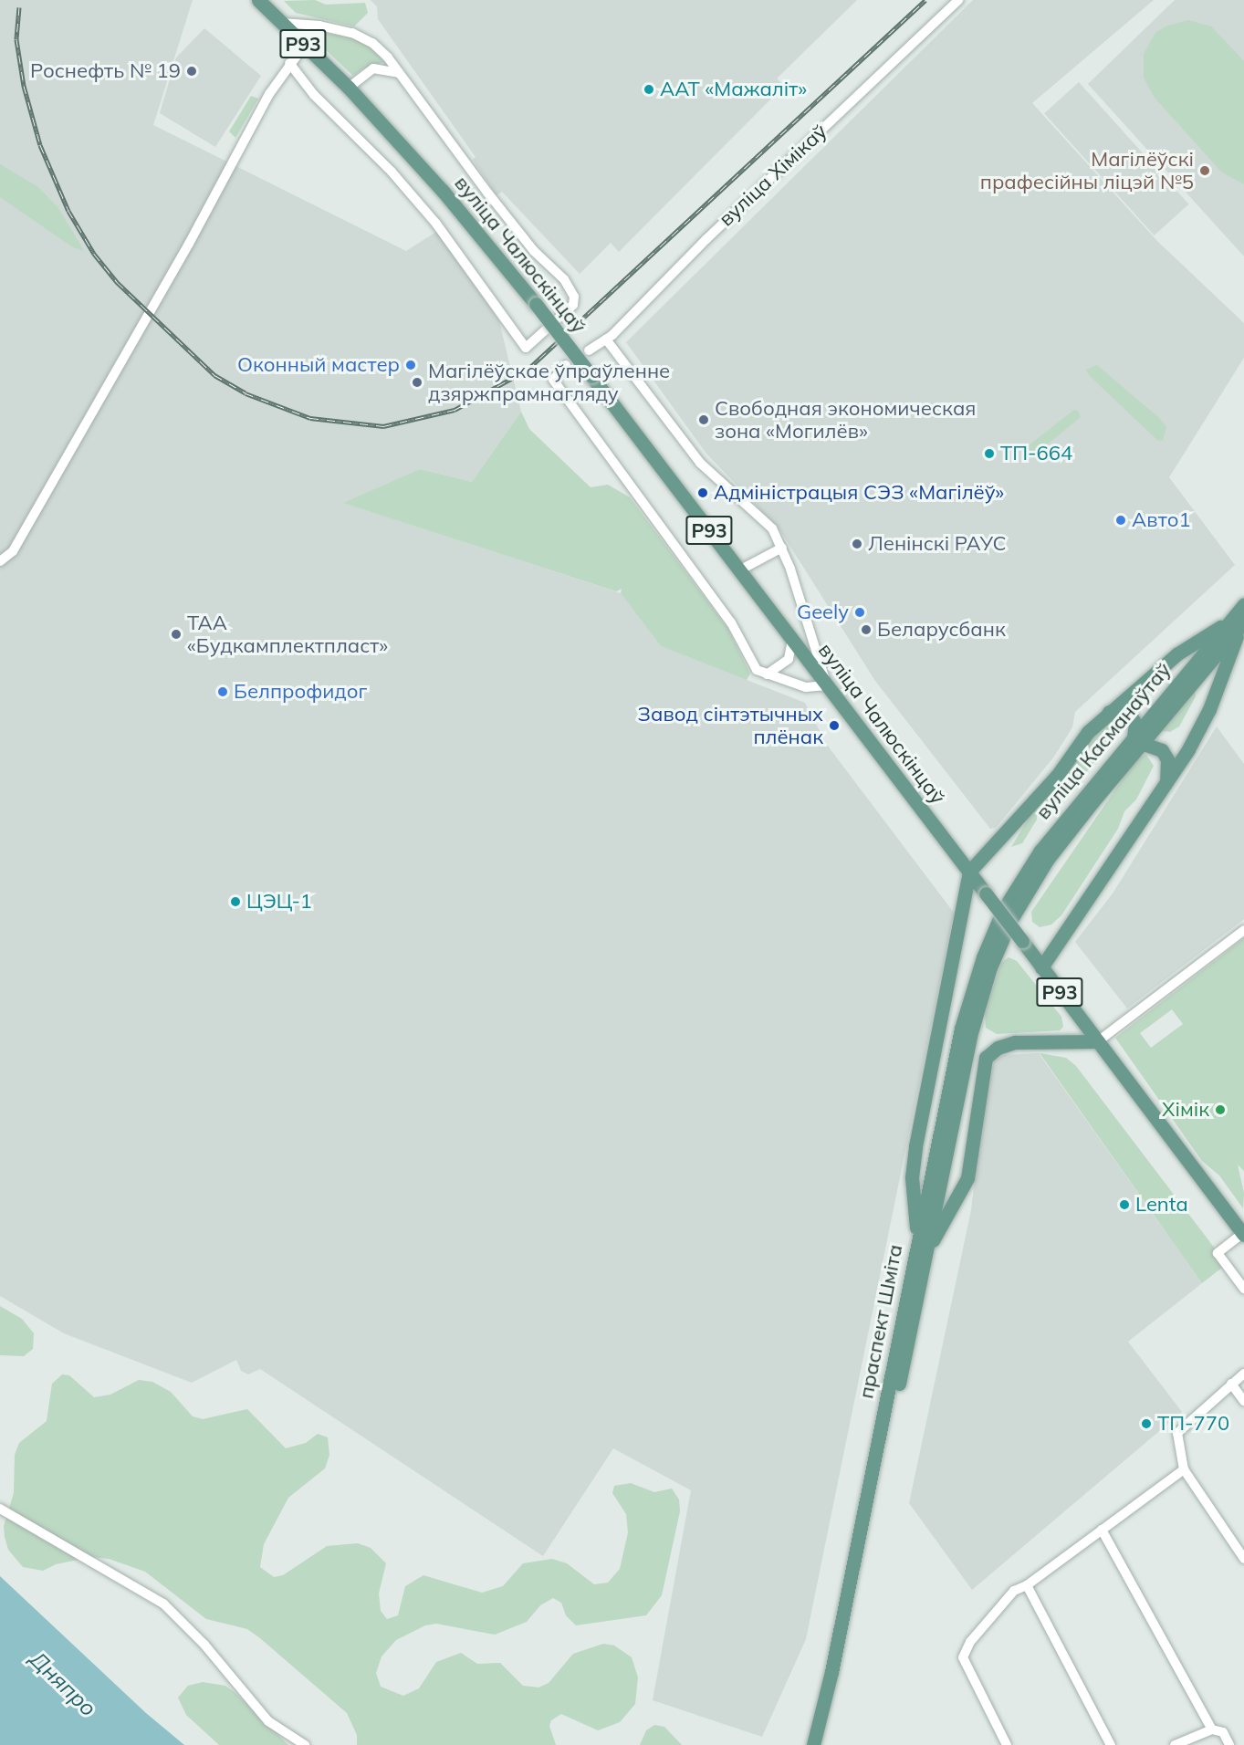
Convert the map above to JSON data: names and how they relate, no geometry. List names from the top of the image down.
{
  "streets": {
    "main road": [
      "Р93",
      "вуліца Чалюскінцаў",
      "вуліца Касманаўтаў",
      "праспект Шміта"
    ],
    "street": ["вуліца Хімікаў"]
  },
  "crossings": [
    ["вуліца Касманаўтаў", "праспект Шміта"]
  ],
  "water": ["Дняпро"],
  "places": [
    "Роснефть № 19",
    "ААТ «Мажаліт»",
    "Магілёўскі прафесійны ліцэй №5",
    "Оконный мастер",
    "Магілёўскае ўпраўленне дзяржпрамнагляду",
    "Свободная экономическая зона «Могилёв»",
    "ТП-664",
    "Адміністрацыя СЭЗ «Магілёў»",
    "Авто1",
    "Ленінскі РАУС",
    "Geely",
    "Беларусбанк",
    "ТАА «Будкамплектпласт»",
    "Белпрофидог",
    "Завод сінтэтычных плёнак",
    "ЦЭЦ-1",
    "Хімік",
    "Lenta",
    "ТП-770"
  ]
}
